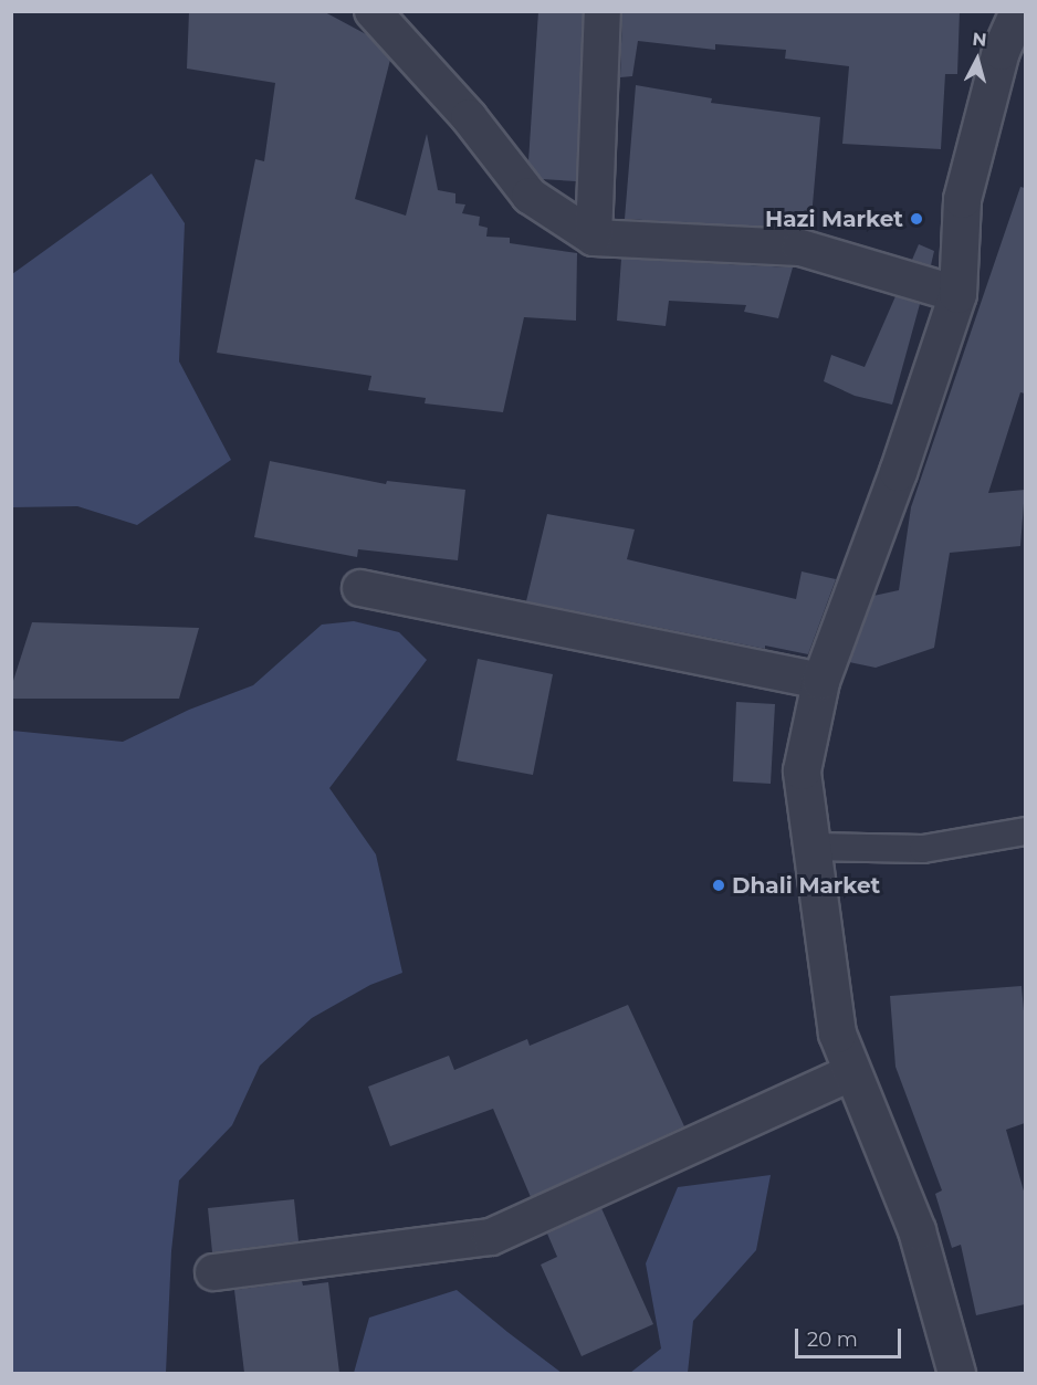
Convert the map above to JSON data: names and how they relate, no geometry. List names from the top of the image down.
{
  "places": ["Hazi Market", "Dhali Market"],
  "scale_bar": "20 m",
  "north": "top"
}
